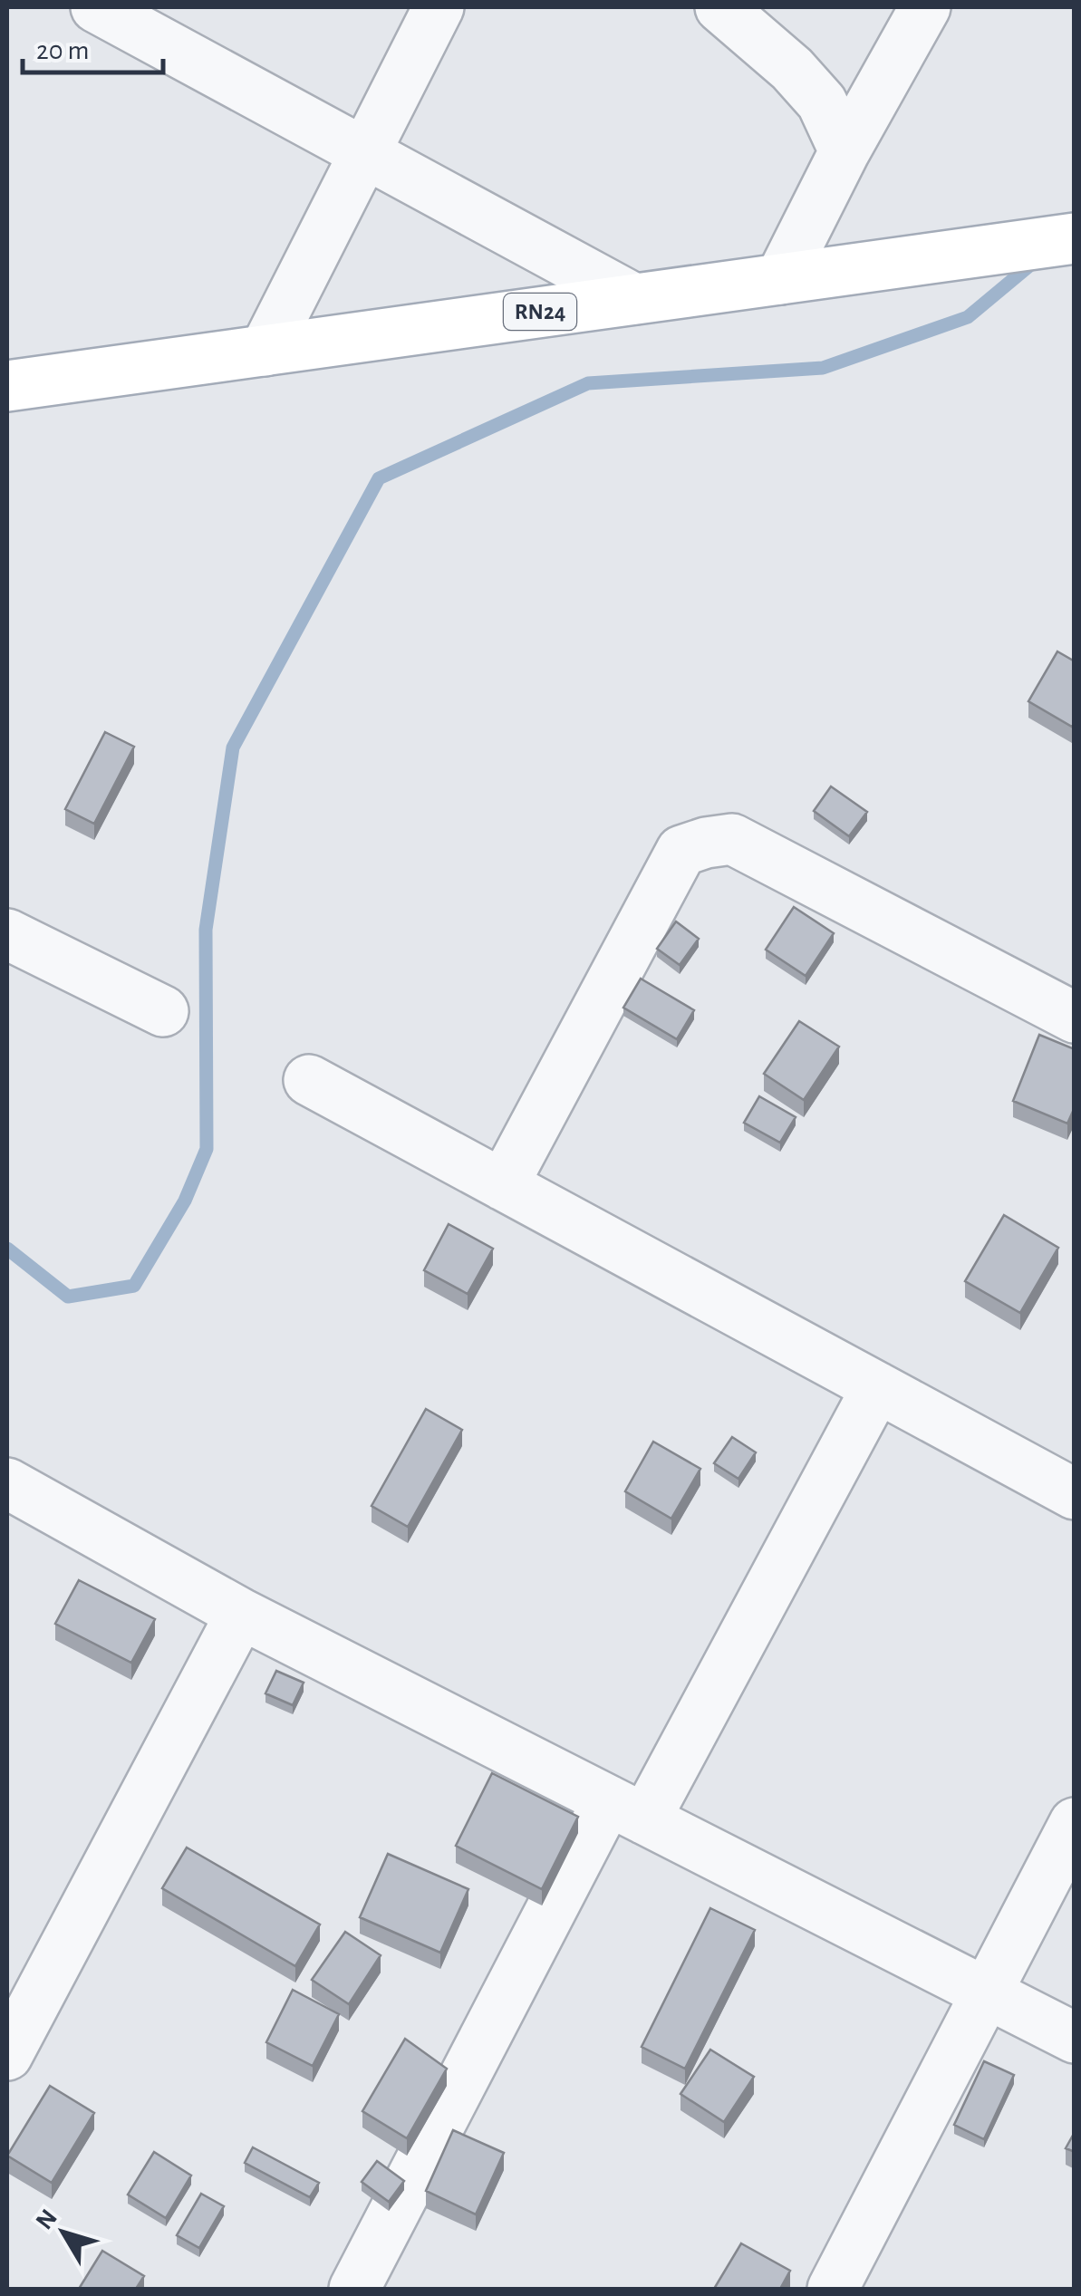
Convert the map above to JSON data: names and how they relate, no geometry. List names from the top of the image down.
{
  "streets": {
    "main road": ["RN24"]
  },
  "scale_bar": "20 m",
  "north": "top left"
}
